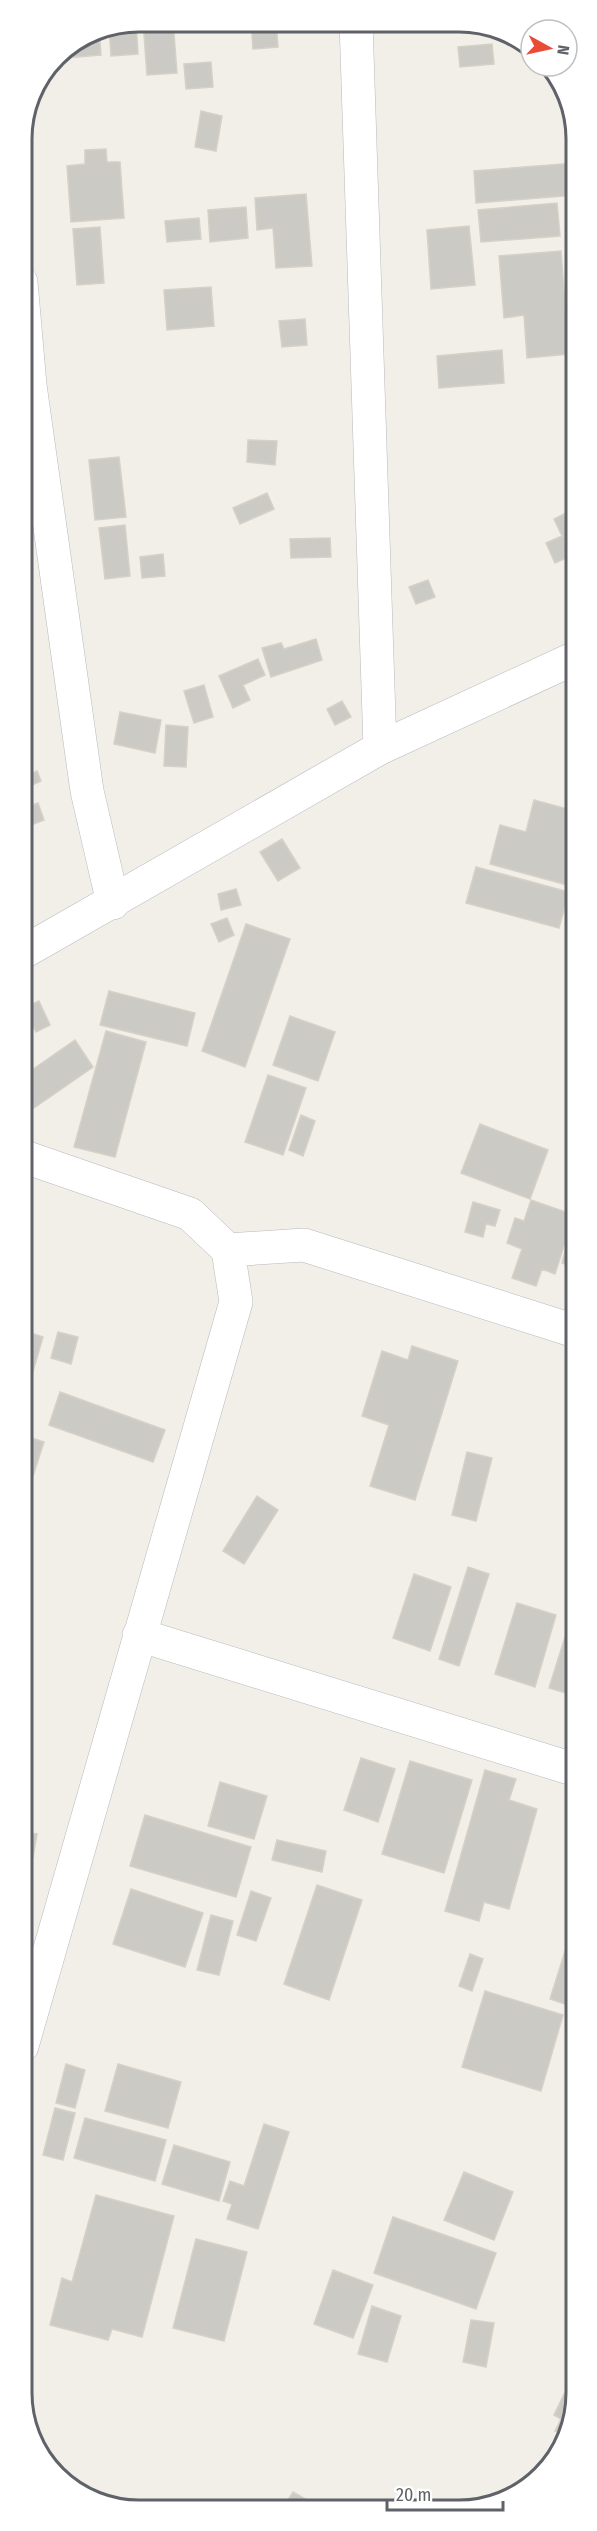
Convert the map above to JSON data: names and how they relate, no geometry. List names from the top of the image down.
{
  "scale_bar": "20 m",
  "north": "right"
}
